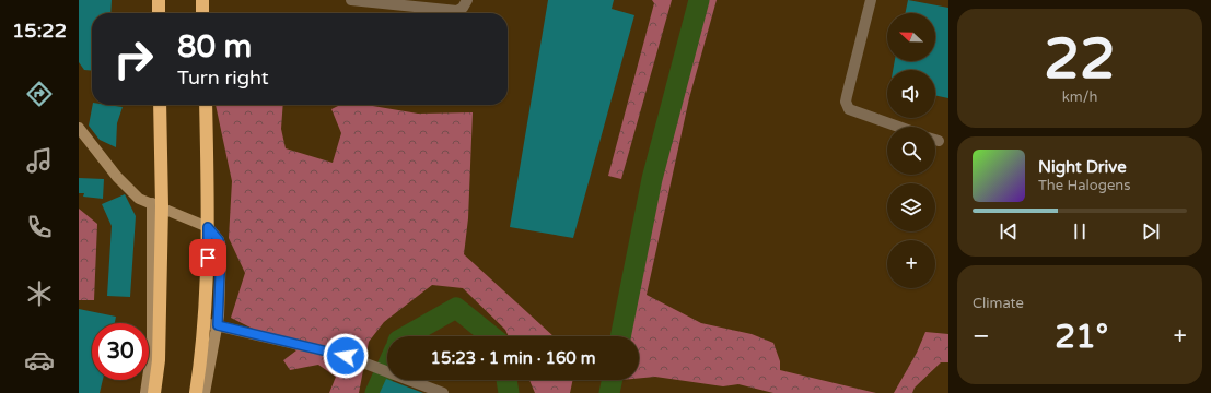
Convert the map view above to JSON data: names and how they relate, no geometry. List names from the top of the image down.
{
  "north": "left",
  "page": {
    "tabs": "15:22",
    "tile": [
      ["22", "km/h"],
      "Climate"
    ],
    "map_buttons": "+",
    "turn": ["80 m", "Turn right"],
    "song": ["Night Drive", "The Halogens"],
    "heat": ["−", "21°", "+"],
    "limit": "30",
    "trip": "15:23 · 1 min · 160 m"
  }
}
